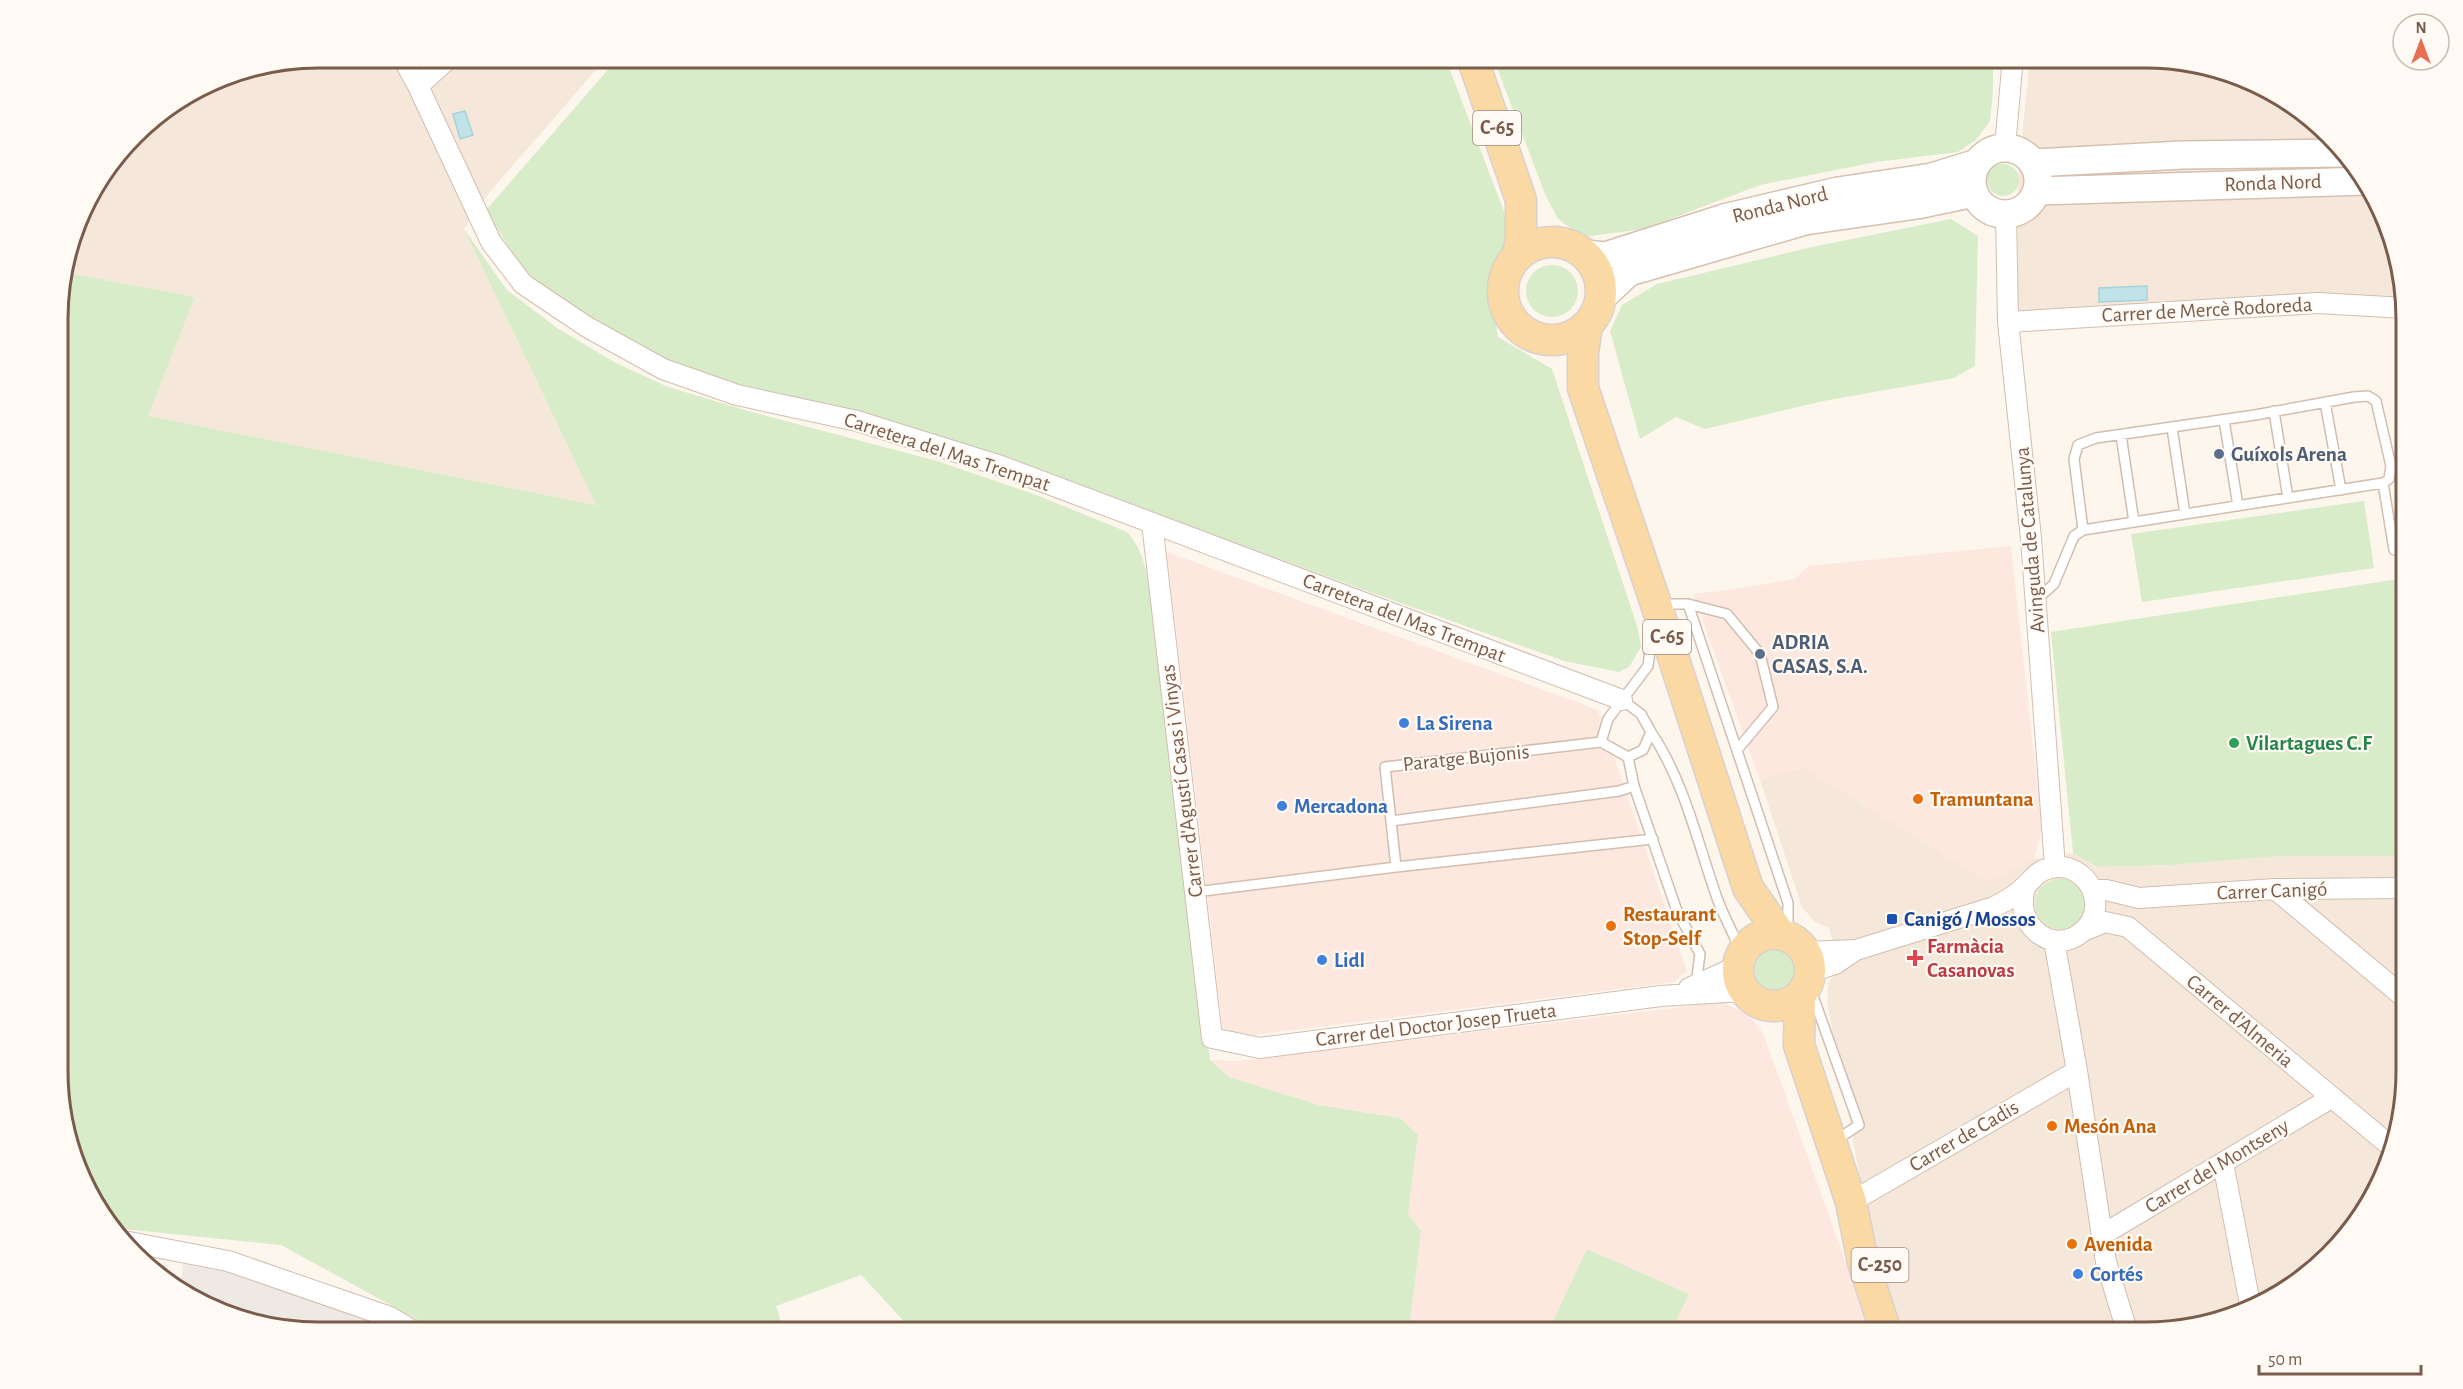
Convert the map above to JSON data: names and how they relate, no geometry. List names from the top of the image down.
{
  "streets": {
    "main road": ["C-65", "C-250"],
    "street": [
      "Ronda Nord",
      "Carrer de Mercè Rodoreda",
      "Carretera del Mas Trempat",
      "Avinguda de Catalunya",
      "Carrer d'Agustí Casas i Vinyas",
      "Carrer Canigó",
      "Carrer d'Almeria",
      "Carrer del Doctor Josep Trueta",
      "Carrer de Cadis",
      "Carrer del Montseny"
    ],
    "lane": ["Paratge Bujonis"]
  },
  "crossings": [
    ["C-65", "Ronda Nord"],
    ["C-65", "Carrer del Doctor Josep Trueta"],
    ["C-65", "C-250"],
    ["Ronda Nord", "Avinguda de Catalunya"],
    ["Carrer de Mercè Rodoreda", "Avinguda de Catalunya"],
    ["Carretera del Mas Trempat", "Paratge Bujonis"],
    ["Carretera del Mas Trempat", "Carrer d'Agustí Casas i Vinyas"],
    ["Avinguda de Catalunya", "Carrer Canigó"],
    ["Avinguda de Catalunya", "Carrer d'Almeria"],
    ["Carrer d'Agustí Casas i Vinyas", "Carrer del Doctor Josep Trueta"],
    ["Carrer Canigó", "Carrer d'Almeria"],
    ["Carrer d'Almeria", "Carrer del Montseny"],
    ["Carrer de Cadis", "C-250"]
  ],
  "places": {
    "other": [
      "Guíxols Arena",
      "ADRIA CASAS, S.A.",
      "La Sirena",
      "Vilartagues C.F",
      "Tramuntana",
      "Mercadona",
      "Restaurant Stop-Self",
      "Lidl",
      "Mesón Ana",
      "Avenida",
      "Cortés"
    ],
    "transit": ["Canigó / Mossos"],
    "health": ["Farmàcia Casanovas"]
  },
  "scale_bar": "50 m",
  "north": "top"
}
